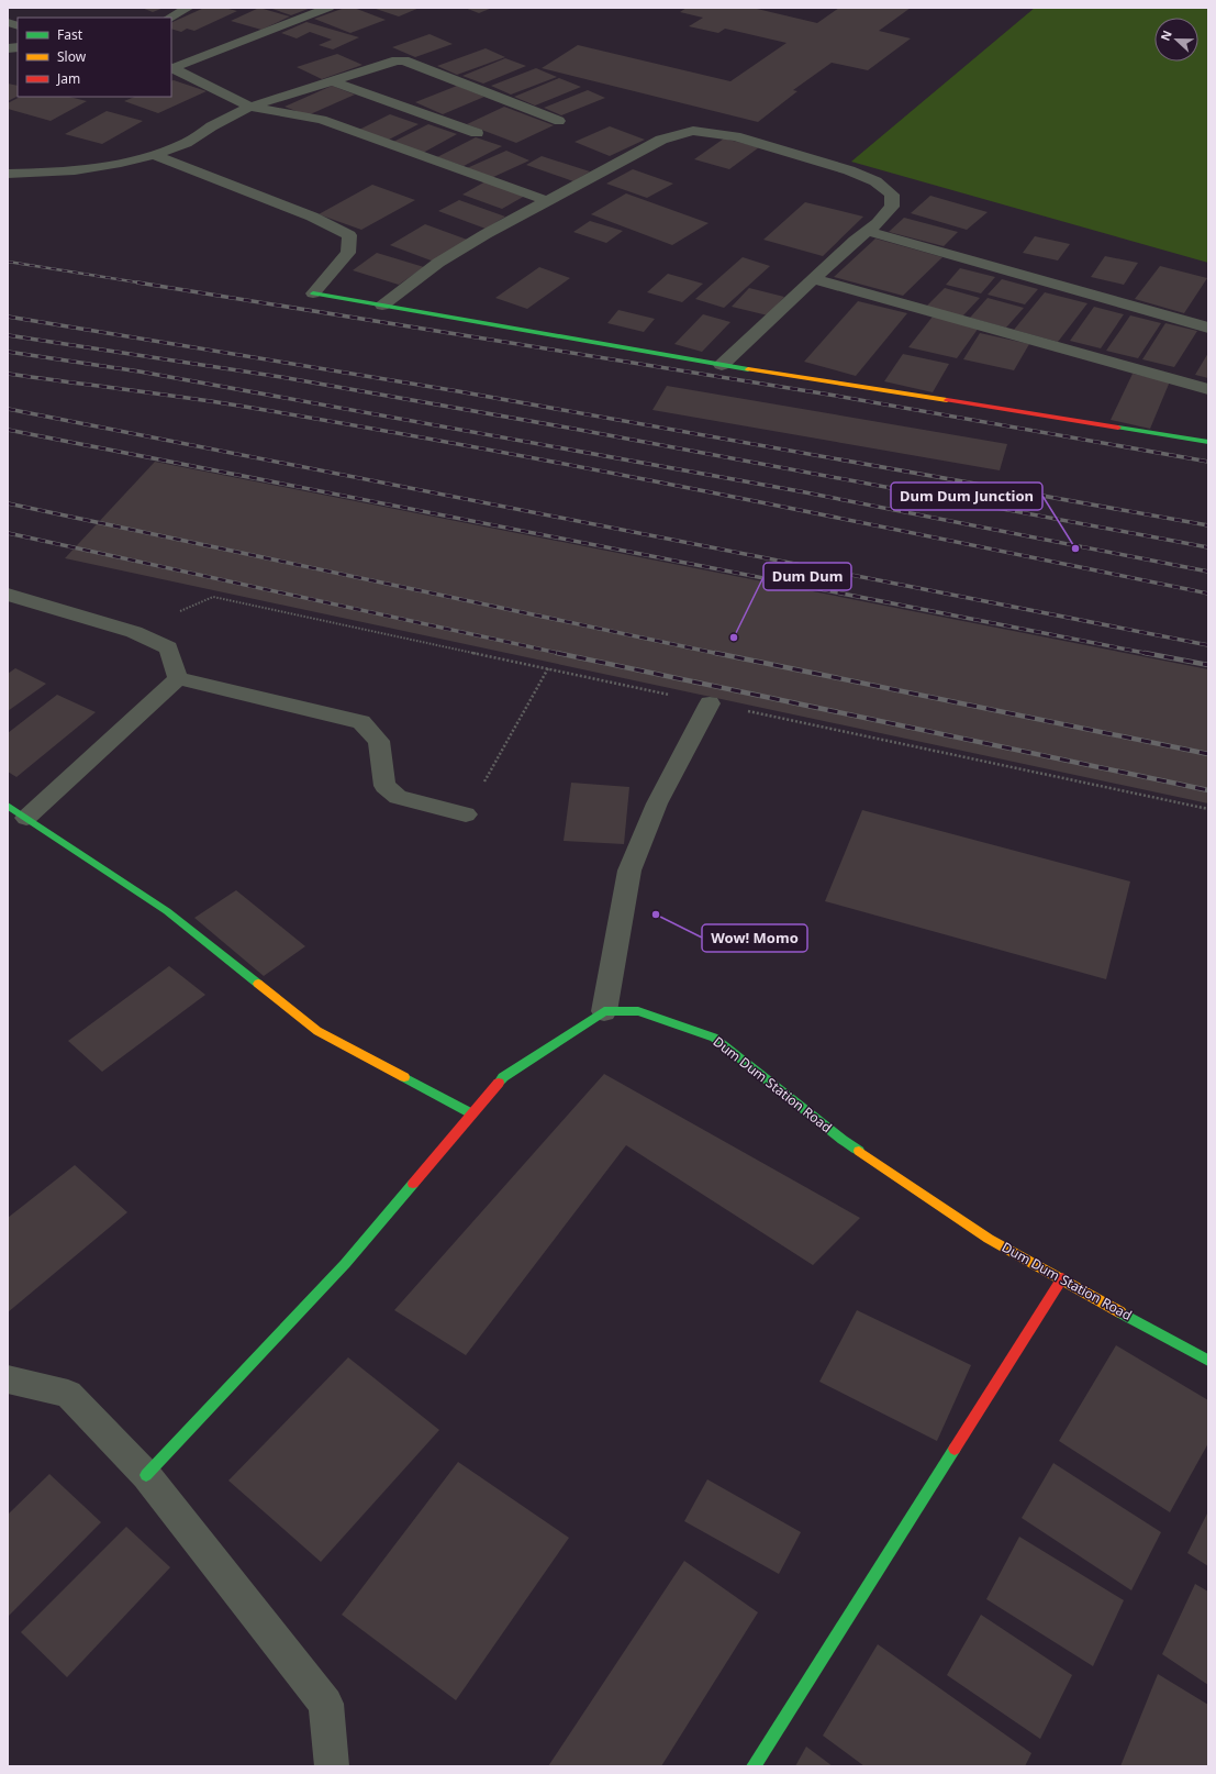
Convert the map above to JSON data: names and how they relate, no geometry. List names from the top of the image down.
{
  "streets": {
    "street": ["Dum Dum Station Road"]
  },
  "places": ["Dum Dum Junction", "Dum Dum", "Wow! Momo"],
  "legend": ["Fast", "Slow", "Jam"],
  "north": "left"
}
